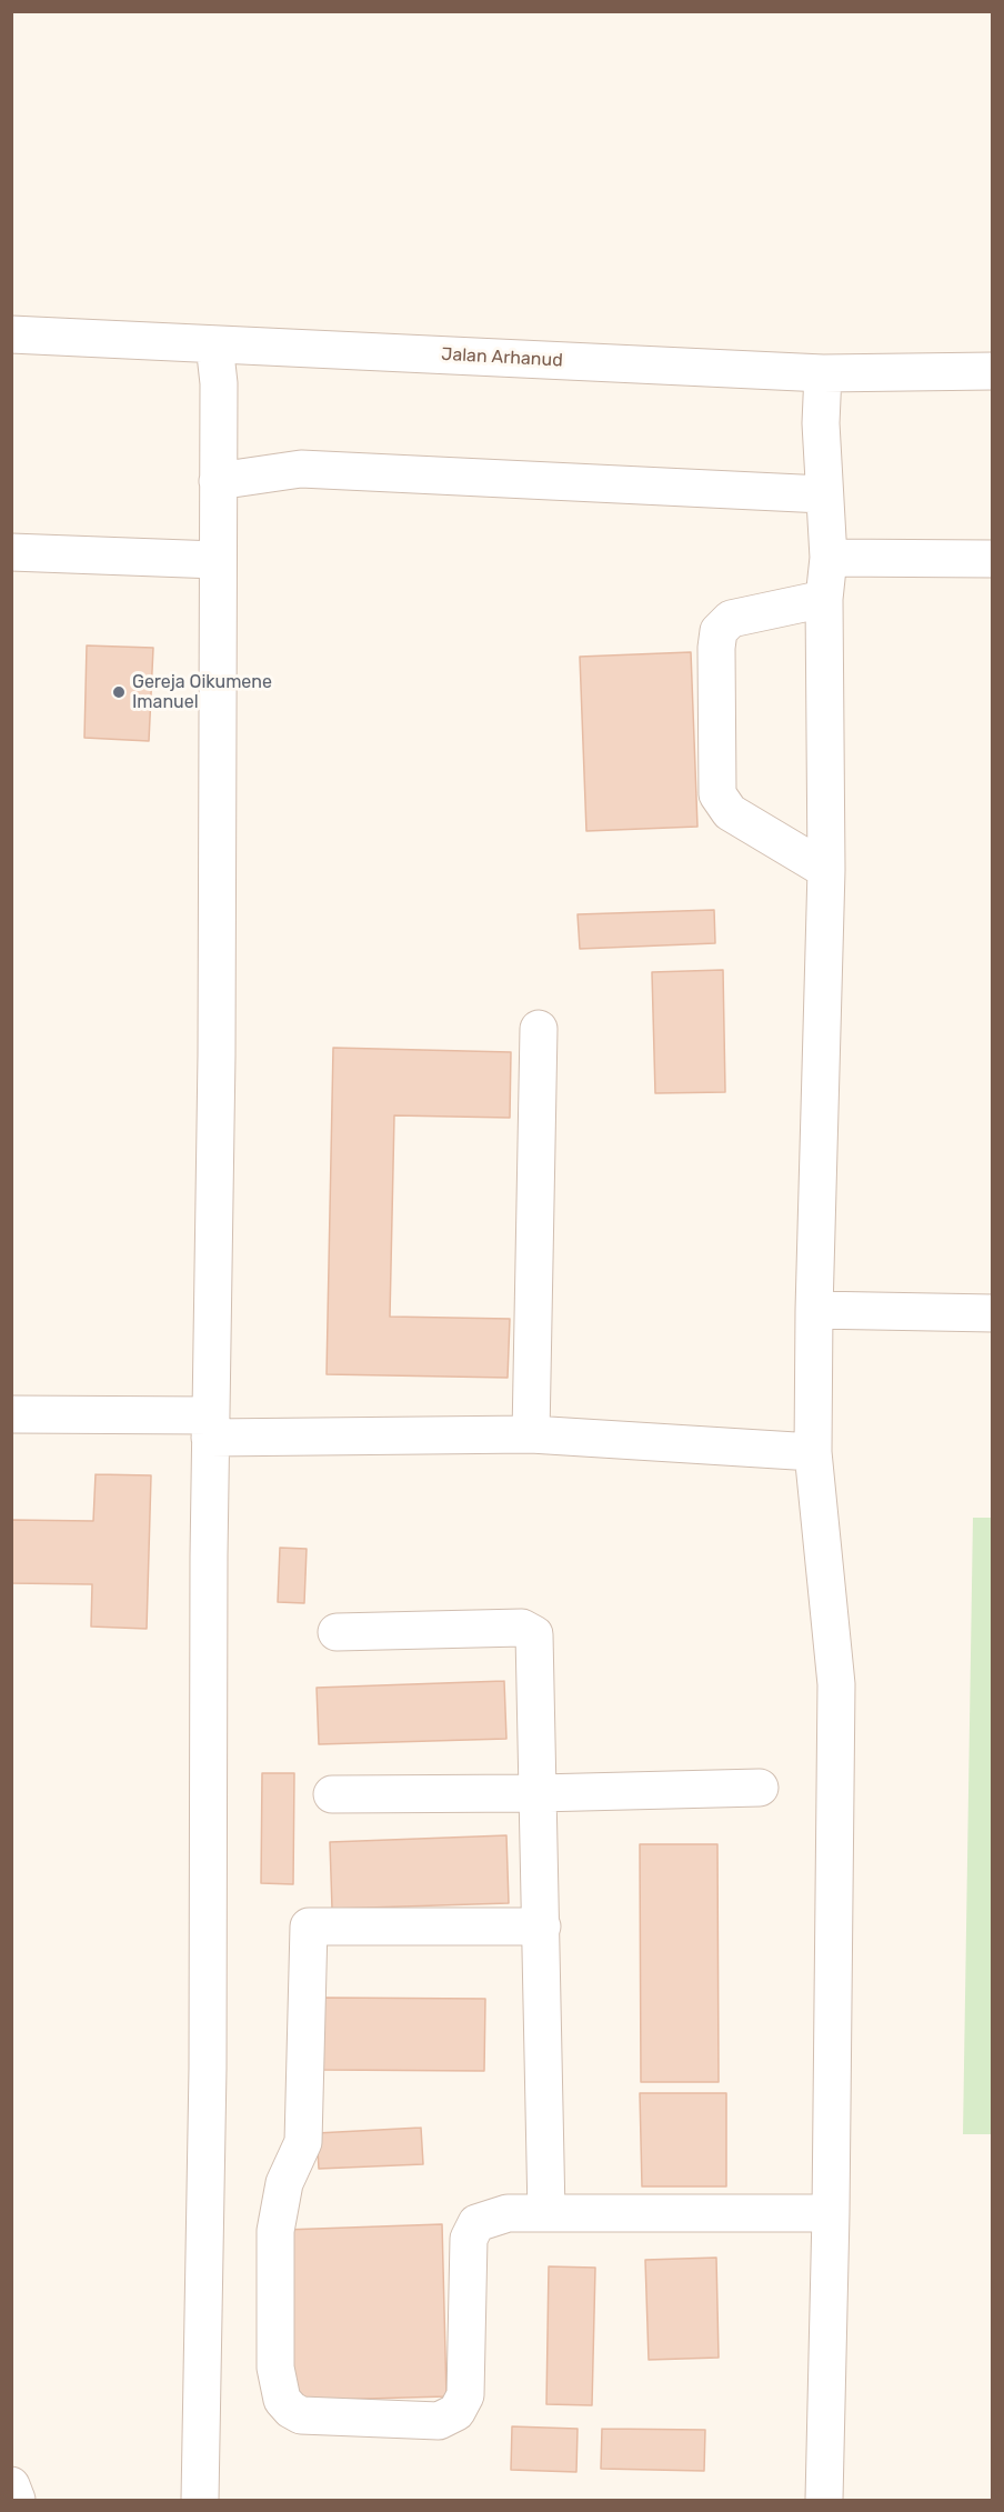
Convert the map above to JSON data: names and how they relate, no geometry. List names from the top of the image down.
{
  "streets": {
    "street": ["Jalan Arhanud"]
  },
  "places": ["Gereja Oikumene Imanuel"]
}
